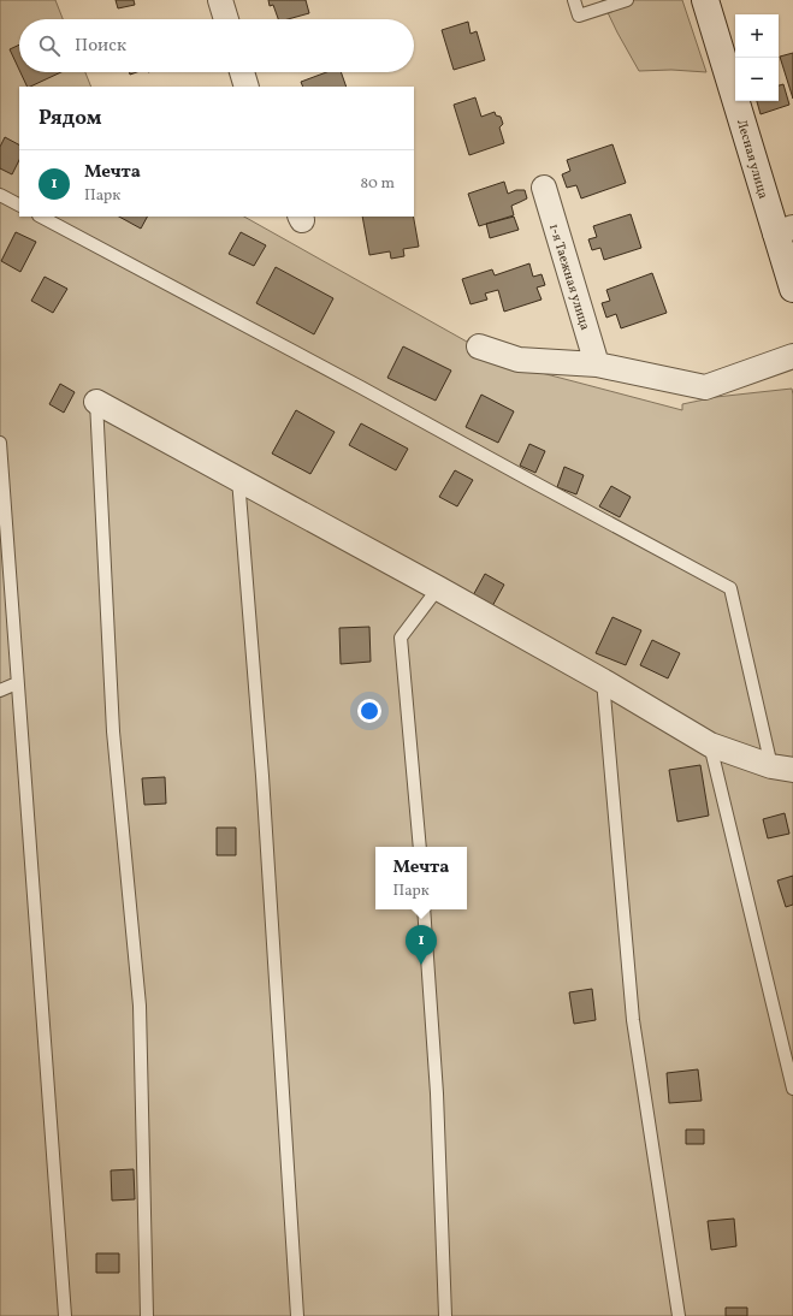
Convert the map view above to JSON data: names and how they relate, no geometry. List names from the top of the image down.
{
  "streets": {
    "street": ["Лесная улица", "1-я Таежная улица"]
  },
  "page": {
    "map_buttons": ["+", "−"],
    "search": "Поиск",
    "heading": "Рядом",
    "list": [
      {
        "mark": "1",
        "name": "Мечта",
        "note": "Парк",
        "value": "80 m"
      }
    ],
    "popup": ["Мечта", "Парк"],
    "pins": "1"
  }
}
